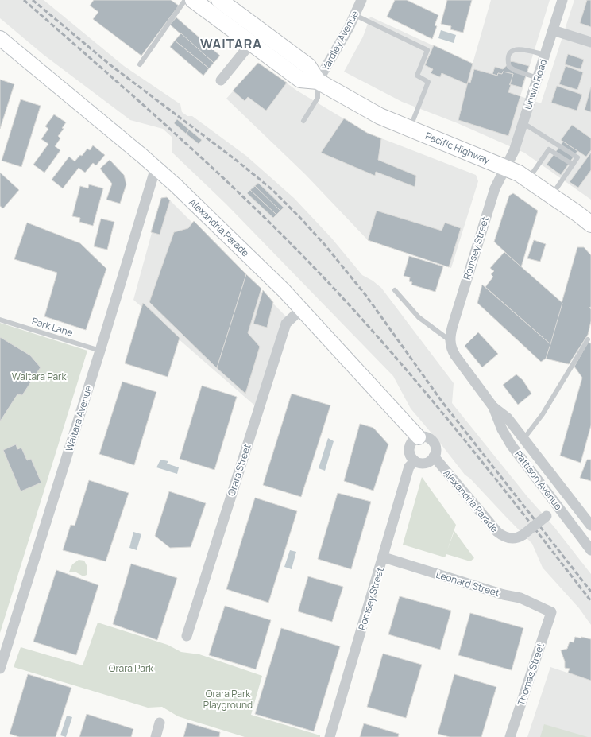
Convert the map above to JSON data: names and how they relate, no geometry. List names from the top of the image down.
{
  "streets": {
    "main road": ["Pacific Highway"],
    "street": [
      "Yardley Avenue",
      "Unwin Road",
      "Alexandria Parade",
      "Romsey Street",
      "Waitara Avenue",
      "Orara Street",
      "Pattison Avenue",
      "Leonard Street",
      "Thomas Street"
    ],
    "lane": ["Park Lane"]
  },
  "crossings": [
    ["Yardley Avenue", "Pacific Highway"],
    ["Unwin Road", "Pacific Highway"],
    ["Unwin Road", "Romsey Street"],
    ["Pacific Highway", "Romsey Street"],
    ["Alexandria Parade", "Romsey Street"],
    ["Alexandria Parade", "Waitara Avenue"],
    ["Alexandria Parade", "Orara Street"],
    ["Alexandria Parade", "Pattison Avenue"],
    ["Romsey Street", "Pattison Avenue"],
    ["Romsey Street", "Leonard Street"],
    ["Park Lane", "Waitara Avenue"],
    ["Leonard Street", "Thomas Street"]
  ],
  "districts": ["WAITARA"],
  "parks": ["Waitara Park", "Orara Park", "Orara Park Playground"]
}
